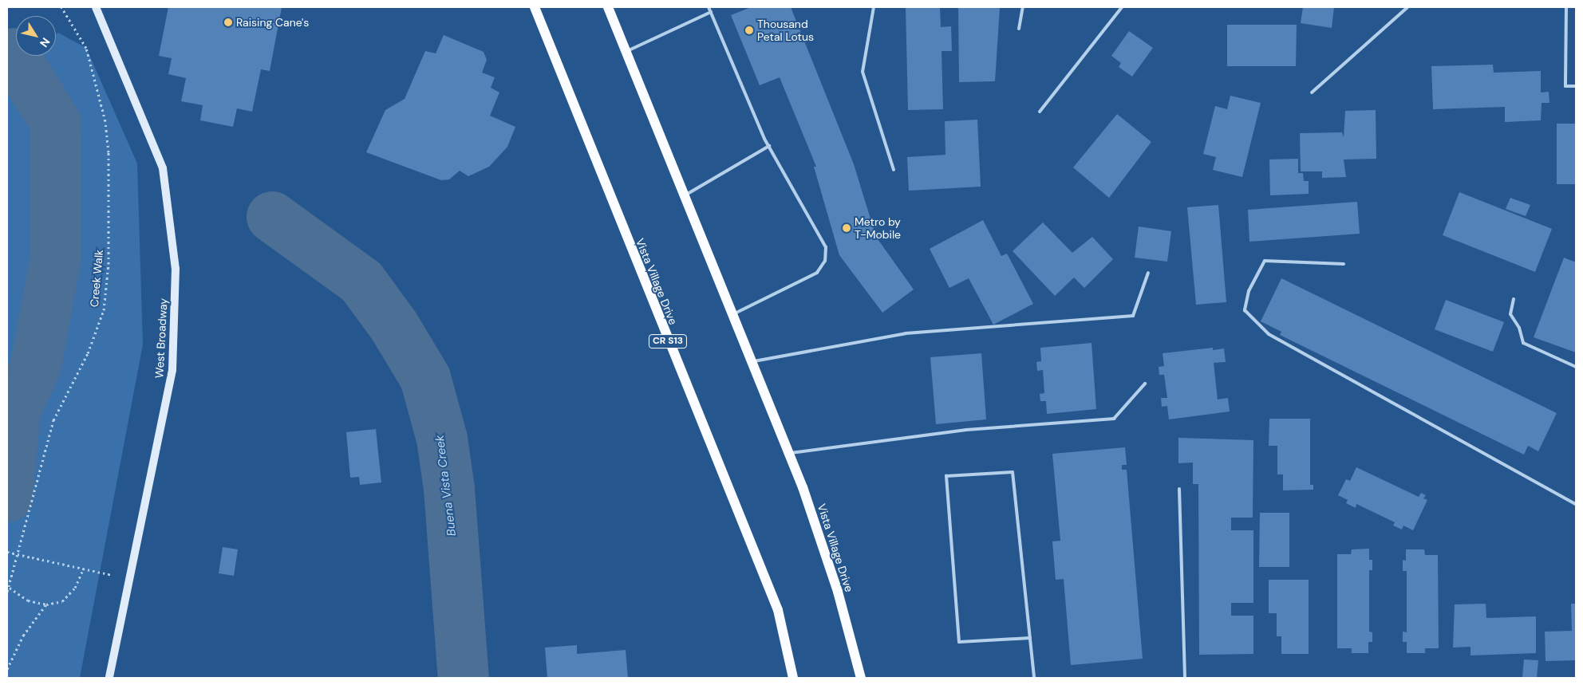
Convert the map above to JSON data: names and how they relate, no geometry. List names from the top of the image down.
{
  "streets": {
    "main road": ["Vista Village Drive", "CR S13"],
    "street": ["West Broadway"],
    "path": ["Creek Walk"]
  },
  "water": ["Buena Vista Creek"],
  "places": ["Raising Cane's", "Thousand Petal Lotus", "Metro by T-Mobile"],
  "north": "bottom right"
}
